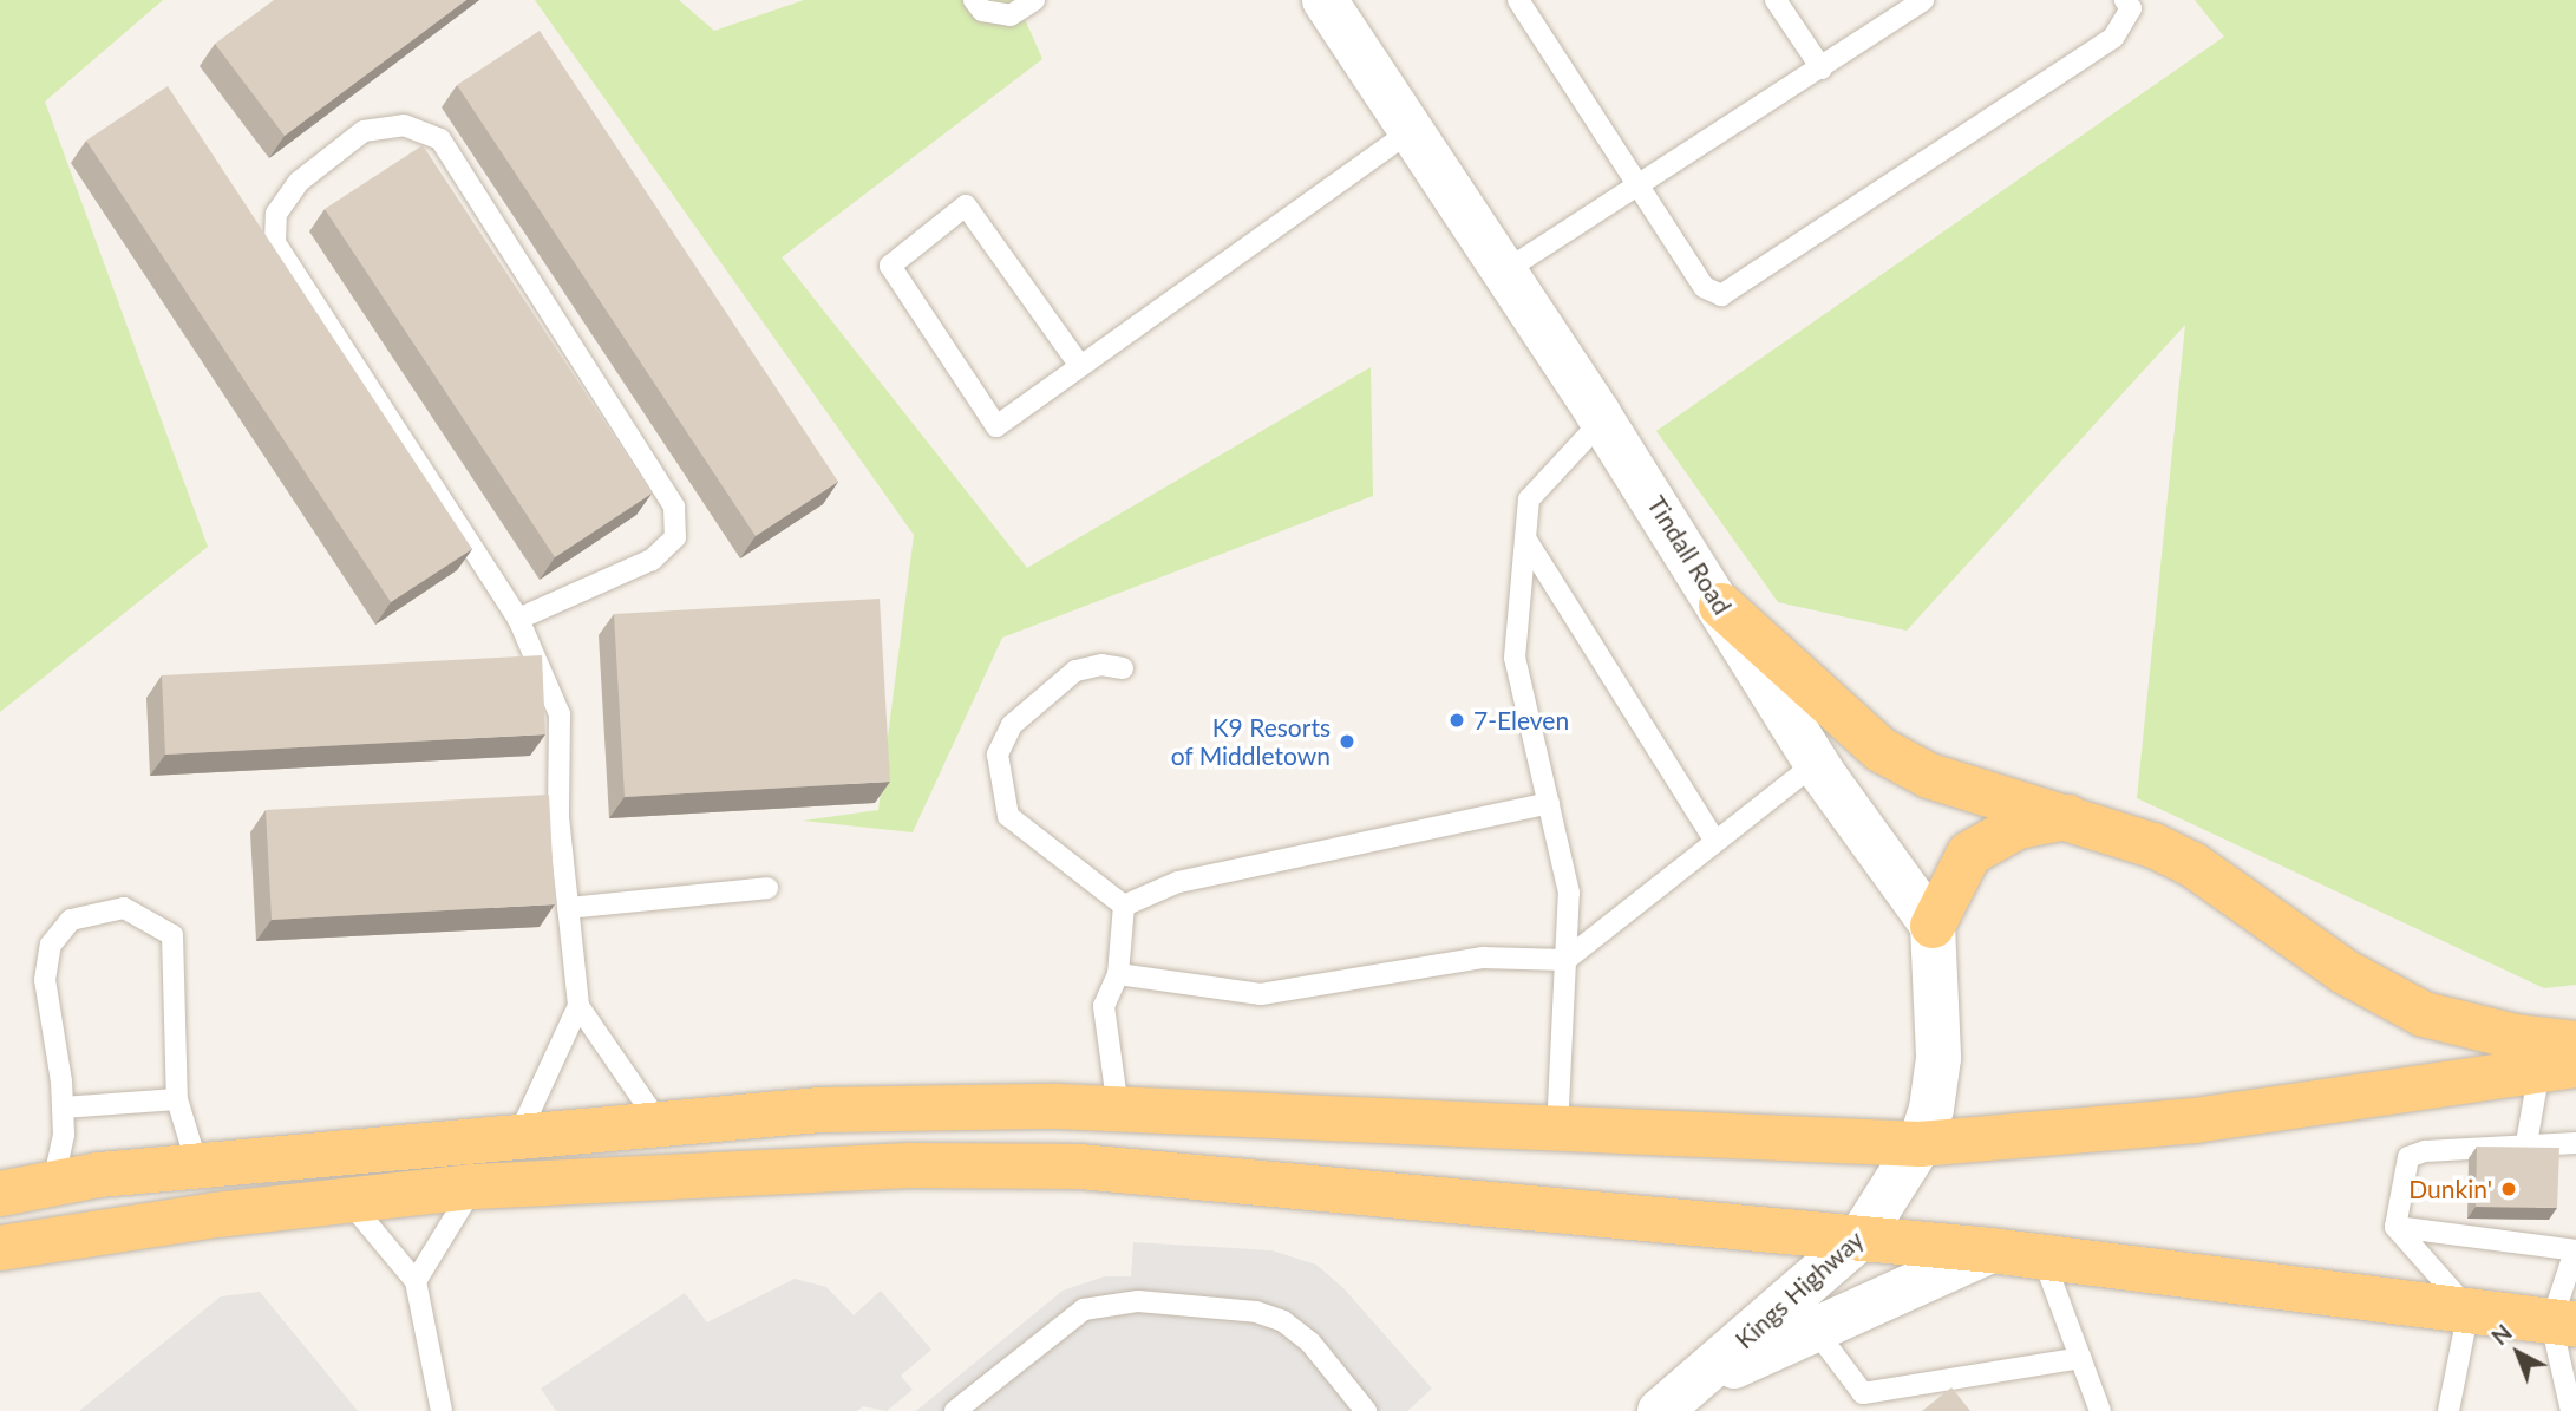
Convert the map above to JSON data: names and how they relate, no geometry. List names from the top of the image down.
{
  "streets": {
    "street": ["Tindall Road", "Kings Highway"]
  },
  "places": ["7-Eleven", "K9 Resorts of Middletown", "Dunkin'"],
  "north": "top left"
}
